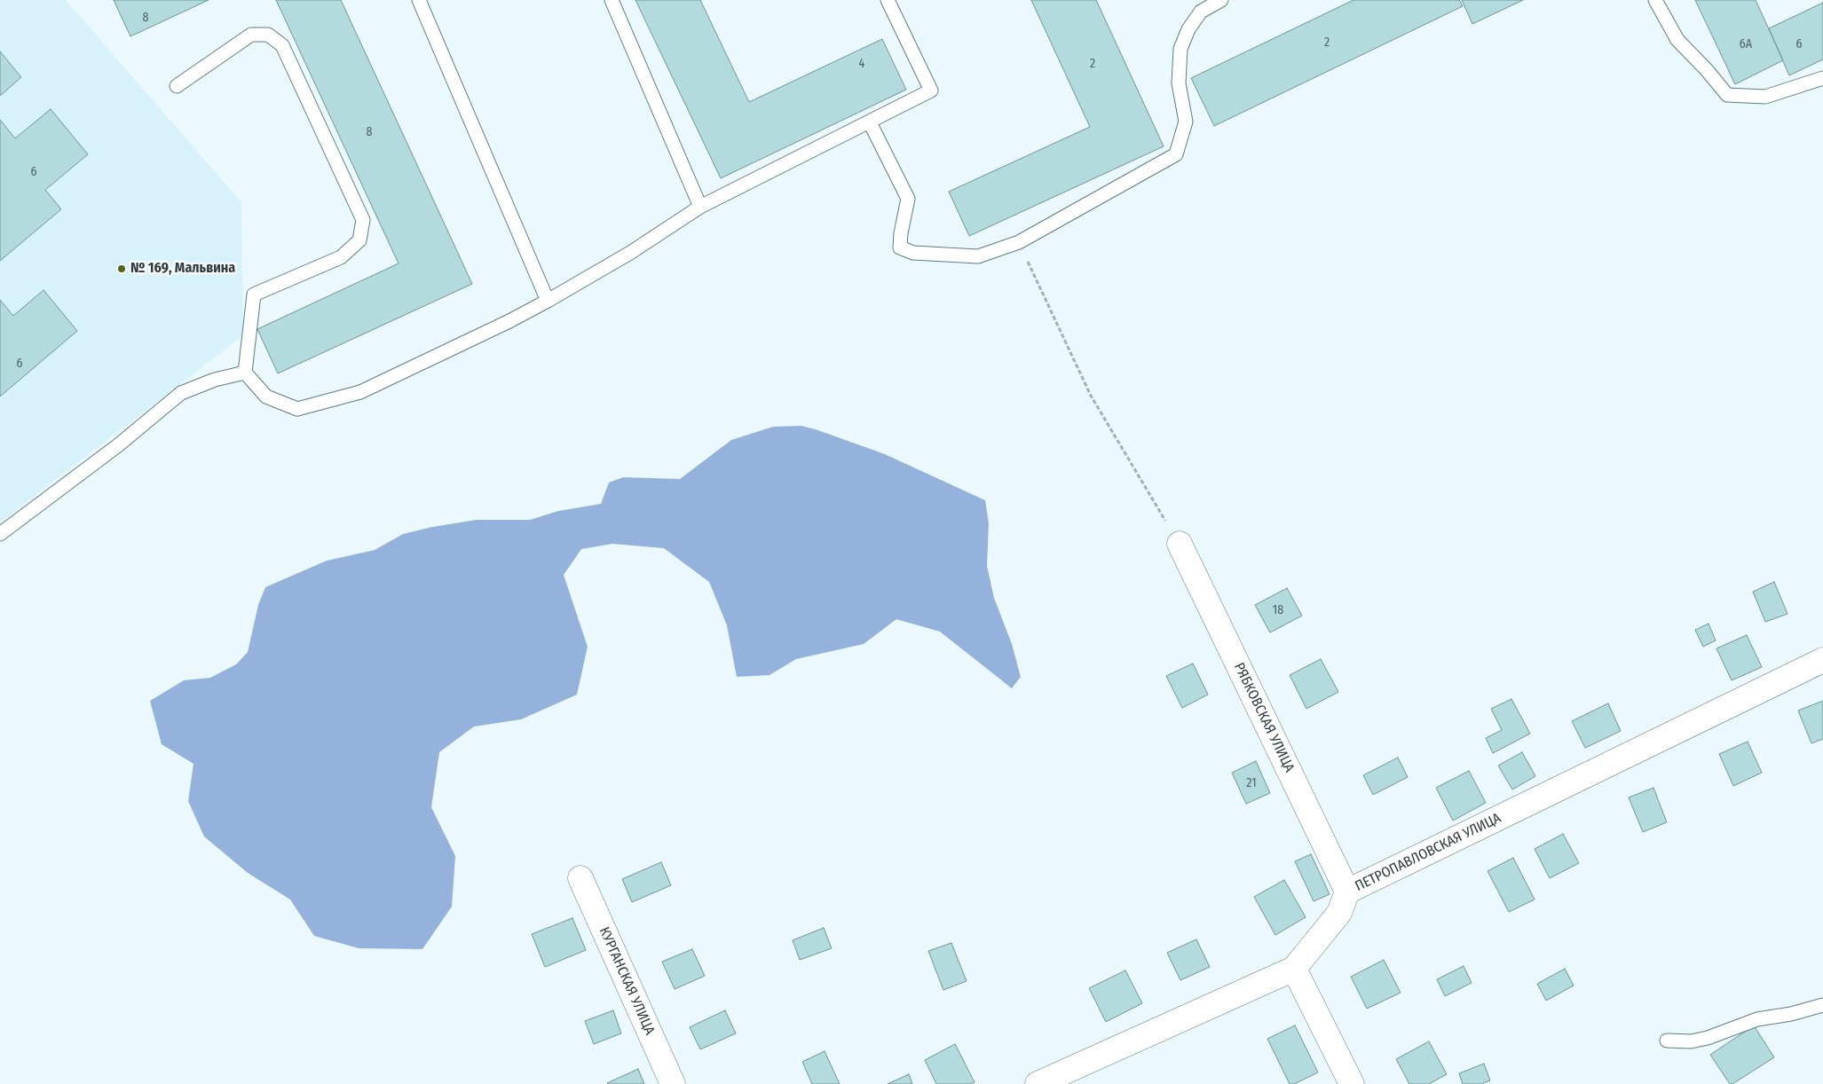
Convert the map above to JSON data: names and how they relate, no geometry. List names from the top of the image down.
{
  "streets": {
    "street": ["РЯБКОВСКАЯ УЛИЦА", "ПЕТРОПАВЛОВСКАЯ УЛИЦА", "КУРГАНСКАЯ УЛИЦА"]
  },
  "crossings": [
    ["РЯБКОВСКАЯ УЛИЦА", "ПЕТРОПАВЛОВСКАЯ УЛИЦА"]
  ],
  "places": ["№ 169, Мальвина"],
  "house_numbers": [
    "8",
    "2",
    "6А",
    "6",
    "4",
    "2",
    "8",
    "6",
    "6",
    "18",
    "21"
  ]
}
